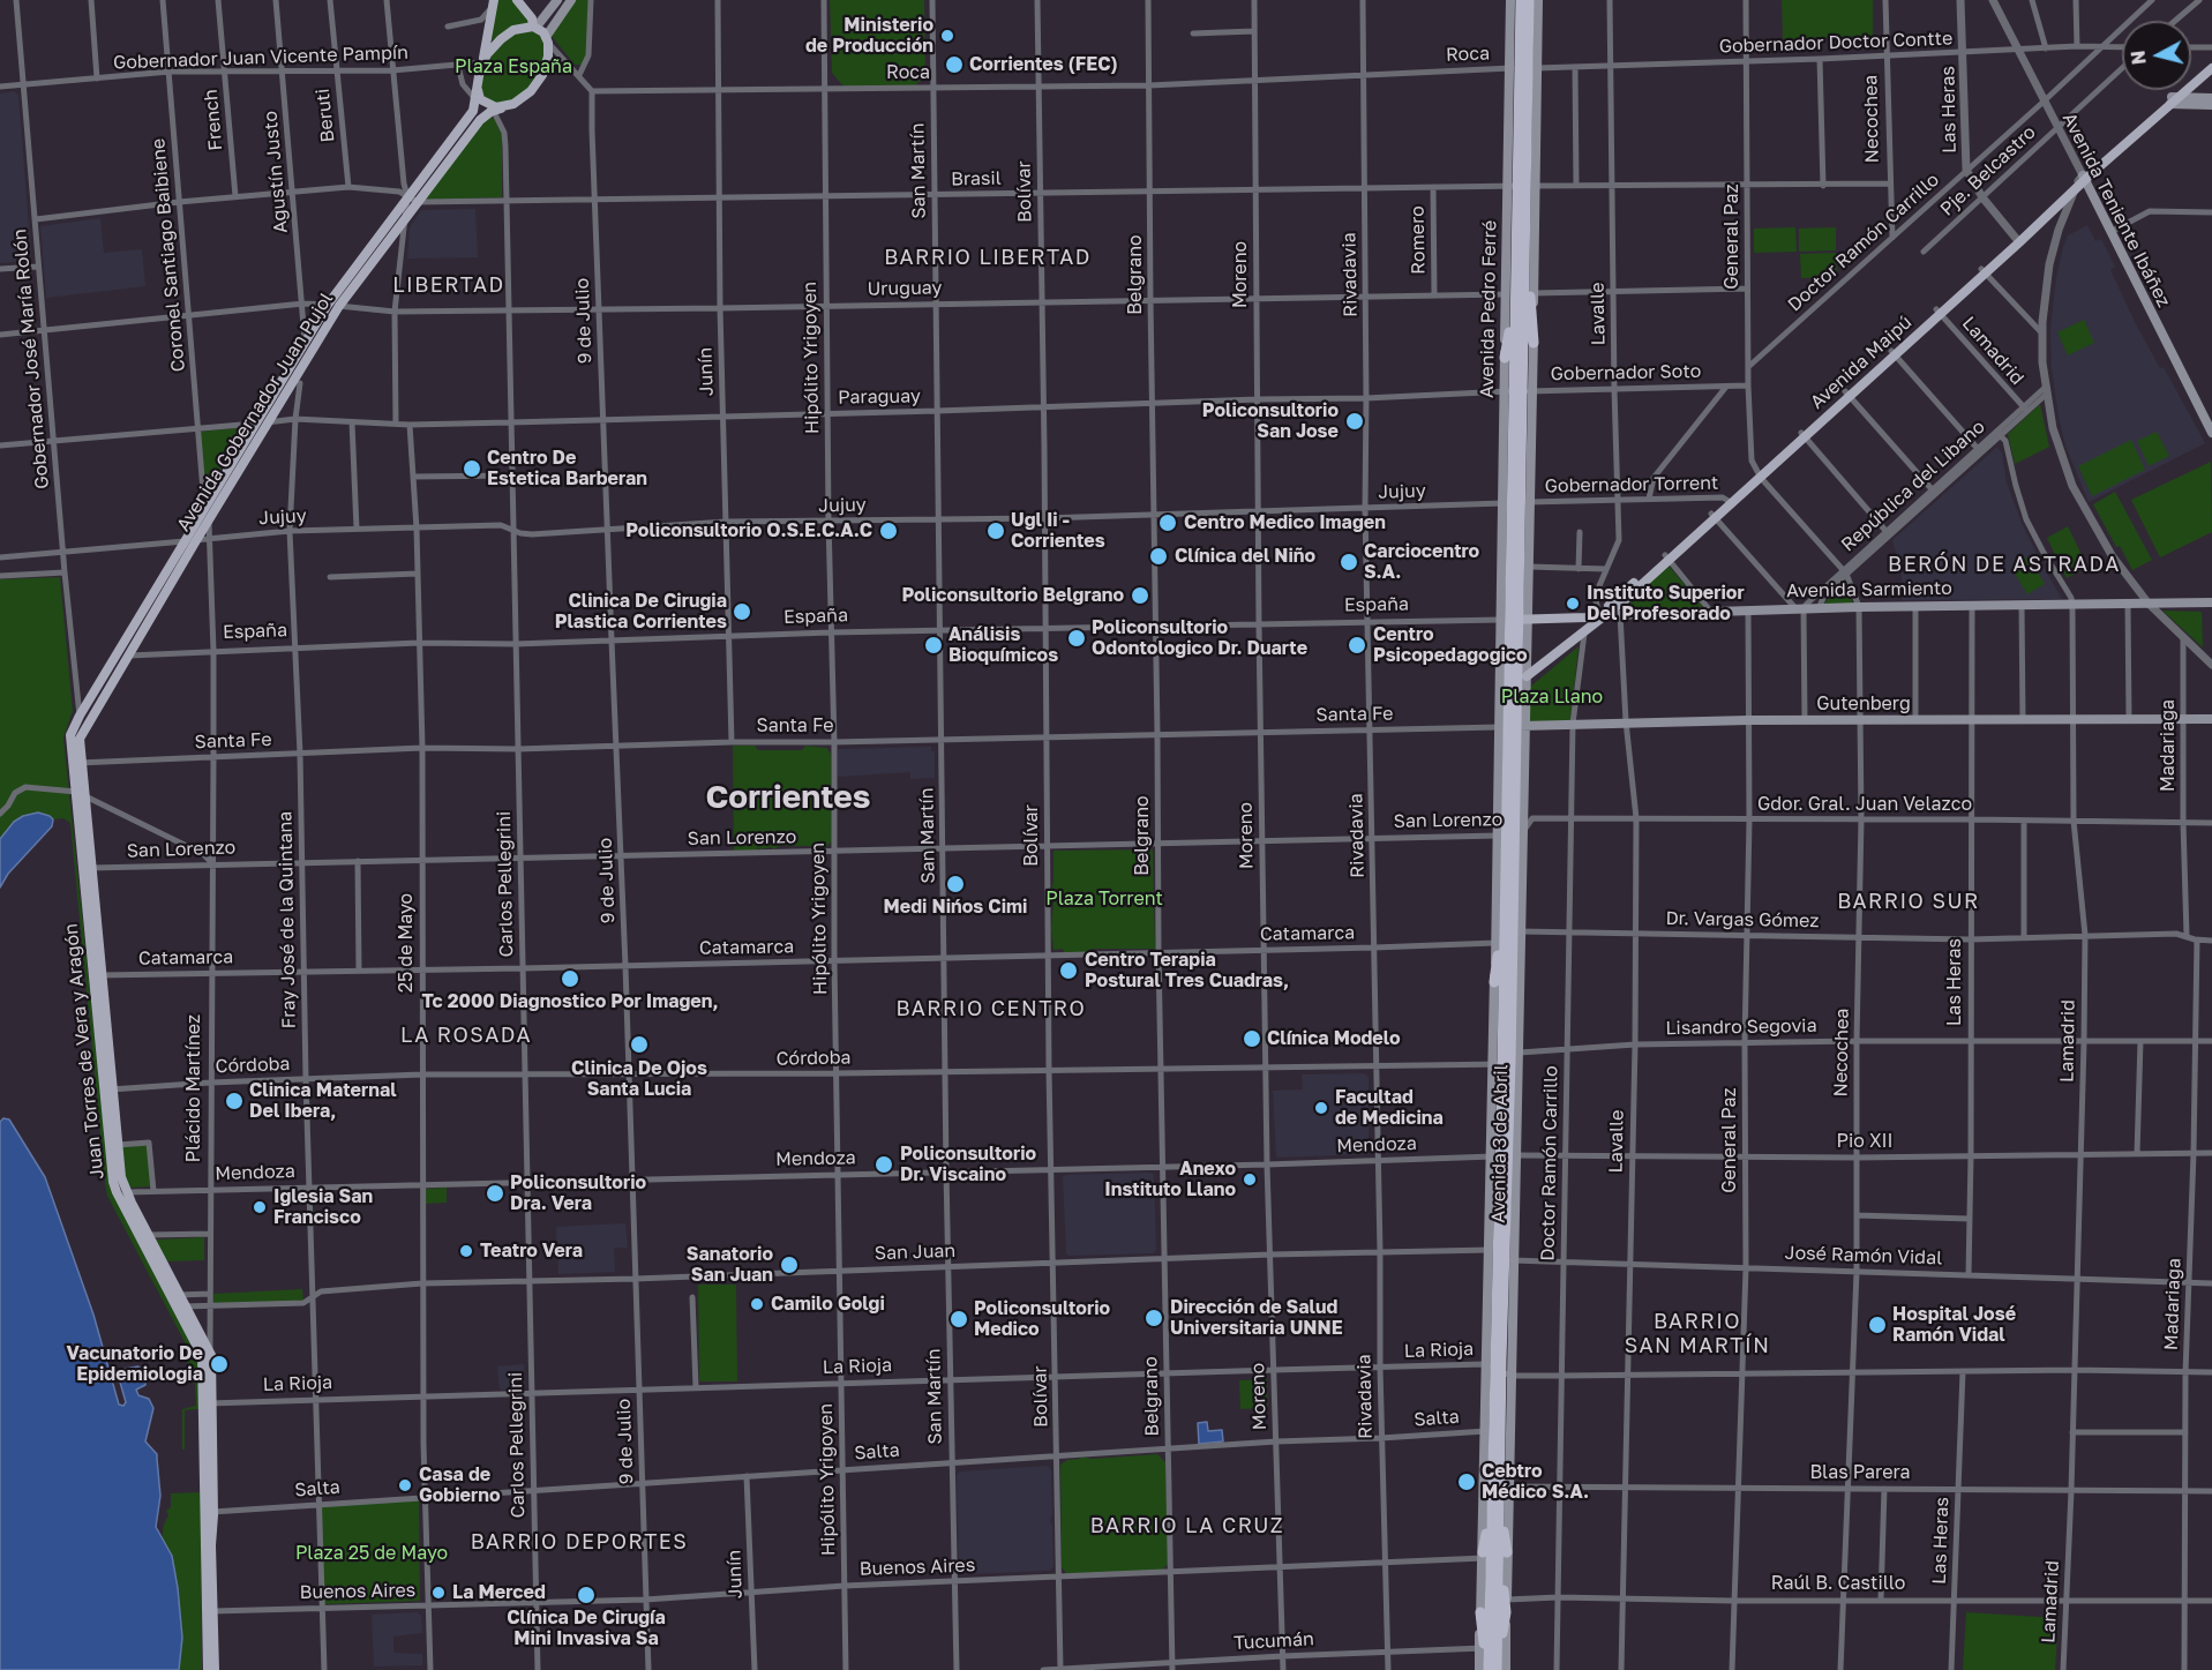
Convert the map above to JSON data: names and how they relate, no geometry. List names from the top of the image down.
{
  "streets": {
    "highway": ["Avenida Pedro Ferré", "Avenida 3 de Abril"],
    "main road": [
      "Avenida Teniente Ibáñez",
      "Avenida Maipú",
      "Avenida Gobernador Juan Pujol",
      "Avenida Sarmiento",
      "Gutenberg",
      "Juan Torres de Vera y Aragón",
      "Plácido Martínez"
    ],
    "street": [
      "Gobernador Doctor Contte",
      "Roca",
      "Gobernador Juan Vicente Pampín",
      "Las Heras",
      "Beruti",
      "Necochea",
      "French",
      "San Martín",
      "Pje. Belcastro",
      "Agustín Justo",
      "Brasil",
      "Bolívar",
      "General Paz",
      "Romero",
      "Doctor Ramón Carrillo",
      "Coronel Santiago Baibiene",
      "Belgrano",
      "Moreno",
      "Rivadavia",
      "Uruguay",
      "Lavalle",
      "9 de Julio",
      "Lamadrid",
      "Hipólito Yrigoyen",
      "Gobernador José María Rolón",
      "Junín",
      "Gobernador Soto",
      "Paraguay",
      "Gobernador Torrent",
      "República del Libano",
      "Jujuy",
      "España",
      "Santa Fe",
      "Madariaga",
      "Gdor. Gral. Juan Velazco",
      "San Lorenzo",
      "Carlos Pellegrini",
      "Fray José de la Quintana",
      "Dr. Vargas Gómez",
      "Catamarca",
      "25 de Mayo",
      "Lisandro Segovia",
      "Córdoba",
      "Pio XII",
      "Mendoza",
      "San Juan",
      "José Ramón Vidal",
      "La Rioja",
      "Salta",
      "Blas Parera",
      "Buenos Aires",
      "Raúl B. Castillo",
      "Tucumán"
    ]
  },
  "crossings": [
    ["Gobernador Doctor Contte", "Roca"],
    ["Gobernador Doctor Contte", "Las Heras"],
    ["Gobernador Doctor Contte", "Necochea"],
    ["Gobernador Doctor Contte", "Avenida Teniente Ibáñez"],
    ["Gobernador Doctor Contte", "General Paz"],
    ["Gobernador Doctor Contte", "Doctor Ramón Carrillo"],
    ["Gobernador Doctor Contte", "Avenida Pedro Ferré"],
    ["Gobernador Doctor Contte", "Lavalle"],
    ["Roca", "San Martín"],
    ["Roca", "Bolívar"],
    ["Roca", "Belgrano"],
    ["Roca", "Moreno"],
    ["Roca", "Rivadavia"],
    ["Roca", "Avenida Pedro Ferré"],
    ["Roca", "9 de Julio"],
    ["Roca", "Hipólito Yrigoyen"],
    ["Roca", "Junín"],
    ["Gobernador Juan Vicente Pampín", "Beruti"],
    ["Gobernador Juan Vicente Pampín", "French"],
    ["Gobernador Juan Vicente Pampín", "Agustín Justo"],
    ["Gobernador Juan Vicente Pampín", "Coronel Santiago Baibiene"],
    ["Gobernador Juan Vicente Pampín", "Gobernador José María Rolón"],
    ["Gobernador Juan Vicente Pampín", "Avenida Gobernador Juan Pujol"],
    ["Gobernador Juan Vicente Pampín", "Carlos Pellegrini"],
    ["Las Heras", "Pje. Belcastro"],
    ["Las Heras", "Doctor Ramón Carrillo"],
    ["Las Heras", "Avenida Maipú"],
    ["Las Heras", "Avenida Sarmiento"],
    ["Las Heras", "Gutenberg"],
    ["Las Heras", "Gdor. Gral. Juan Velazco"],
    ["Las Heras", "Dr. Vargas Gómez"],
    ["Las Heras", "Lisandro Segovia"],
    ["Las Heras", "Pio XII"],
    ["Las Heras", "José Ramón Vidal"],
    ["Las Heras", "La Rioja"],
    ["Las Heras", "Blas Parera"],
    ["Las Heras", "Raúl B. Castillo"],
    ["Necochea", "Brasil"],
    ["Necochea", "General Paz"],
    ["Necochea", "Doctor Ramón Carrillo"],
    ["Necochea", "Avenida Maipú"],
    ["Necochea", "República del Libano"],
    ["Necochea", "Avenida Sarmiento"],
    ["Necochea", "Gutenberg"],
    ["Necochea", "Gdor. Gral. Juan Velazco"],
    ["Necochea", "Dr. Vargas Gómez"],
    ["Necochea", "Lisandro Segovia"],
    ["Necochea", "Pio XII"],
    ["Necochea", "José Ramón Vidal"],
    ["Necochea", "La Rioja"],
    ["Necochea", "Blas Parera"],
    ["Necochea", "Raúl B. Castillo"],
    ["San Martín", "Brasil"],
    ["San Martín", "Uruguay"],
    ["San Martín", "Paraguay"],
    ["San Martín", "Jujuy"],
    ["San Martín", "España"],
    ["San Martín", "Santa Fe"],
    ["San Martín", "San Lorenzo"],
    ["San Martín", "Catamarca"],
    ["San Martín", "Córdoba"],
    ["San Martín", "Mendoza"],
    ["San Martín", "San Juan"],
    ["San Martín", "La Rioja"],
    ["San Martín", "Salta"],
    ["San Martín", "Buenos Aires"],
    ["Pje. Belcastro", "Avenida Teniente Ibáñez"],
    ["Agustín Justo", "Uruguay"],
    ["Agustín Justo", "Avenida Gobernador Juan Pujol"],
    ["Brasil", "Bolívar"],
    ["Brasil", "General Paz"],
    ["Brasil", "Romero"],
    ["Brasil", "Belgrano"],
    ["Brasil", "Moreno"],
    ["Brasil", "Rivadavia"],
    ["Brasil", "Avenida Pedro Ferré"],
    ["Brasil", "Lavalle"],
    ["Brasil", "9 de Julio"],
    ["Brasil", "Hipólito Yrigoyen"],
    ["Brasil", "Junín"],
    ["Brasil", "Avenida Gobernador Juan Pujol"],
    ["Brasil", "Carlos Pellegrini"],
    ["Bolívar", "Uruguay"],
    ["Bolívar", "Paraguay"],
    ["Bolívar", "Jujuy"],
    ["Bolívar", "España"],
    ["Bolívar", "Santa Fe"],
    ["Bolívar", "San Lorenzo"],
    ["Bolívar", "Catamarca"],
    ["Bolívar", "Córdoba"],
    ["Bolívar", "Mendoza"],
    ["Bolívar", "San Juan"],
    ["Bolívar", "La Rioja"],
    ["Bolívar", "Salta"],
    ["Bolívar", "Buenos Aires"],
    ["Bolívar", "Tucumán"],
    ["Avenida Teniente Ibáñez", "Doctor Ramón Carrillo"],
    ["Avenida Teniente Ibáñez", "Avenida Maipú"],
    ["General Paz", "Doctor Ramón Carrillo"],
    ["General Paz", "Avenida Maipú"],
    ["General Paz", "Gobernador Soto"],
    ["General Paz", "Avenida Sarmiento"],
    ["General Paz", "Gutenberg"],
    ["General Paz", "Gdor. Gral. Juan Velazco"],
    ["General Paz", "Dr. Vargas Gómez"],
    ["General Paz", "Lisandro Segovia"],
    ["General Paz", "Pio XII"],
    ["General Paz", "José Ramón Vidal"],
    ["General Paz", "La Rioja"],
    ["General Paz", "Blas Parera"],
    ["General Paz", "Raúl B. Castillo"],
    ["Romero", "Uruguay"],
    ["Doctor Ramón Carrillo", "Avenida Maipú"],
    ["Doctor Ramón Carrillo", "Gutenberg"],
    ["Doctor Ramón Carrillo", "Gdor. Gral. Juan Velazco"],
    ["Doctor Ramón Carrillo", "Dr. Vargas Gómez"],
    ["Doctor Ramón Carrillo", "Lisandro Segovia"],
    ["Doctor Ramón Carrillo", "Pio XII"],
    ["Doctor Ramón Carrillo", "José Ramón Vidal"],
    ["Doctor Ramón Carrillo", "La Rioja"],
    ["Doctor Ramón Carrillo", "Blas Parera"],
    ["Doctor Ramón Carrillo", "Raúl B. Castillo"],
    ["Coronel Santiago Baibiene", "Uruguay"],
    ["Coronel Santiago Baibiene", "Paraguay"],
    ["Coronel Santiago Baibiene", "Avenida Gobernador Juan Pujol"],
    ["Coronel Santiago Baibiene", "Plácido Martínez"],
    ["Belgrano", "Uruguay"],
    ["Belgrano", "Paraguay"],
    ["Belgrano", "Jujuy"],
    ["Belgrano", "España"],
    ["Belgrano", "Santa Fe"],
    ["Belgrano", "San Lorenzo"],
    ["Belgrano", "Catamarca"],
    ["Belgrano", "Córdoba"],
    ["Belgrano", "Mendoza"],
    ["Belgrano", "San Juan"],
    ["Belgrano", "La Rioja"],
    ["Belgrano", "Salta"],
    ["Belgrano", "Buenos Aires"],
    ["Belgrano", "Tucumán"],
    ["Moreno", "Uruguay"],
    ["Moreno", "Paraguay"],
    ["Moreno", "Jujuy"],
    ["Moreno", "España"],
    ["Moreno", "Santa Fe"],
    ["Moreno", "San Lorenzo"],
    ["Moreno", "Catamarca"],
    ["Moreno", "Córdoba"],
    ["Moreno", "Mendoza"],
    ["Moreno", "San Juan"],
    ["Moreno", "La Rioja"],
    ["Moreno", "Salta"],
    ["Moreno", "Buenos Aires"],
    ["Moreno", "Tucumán"],
    ["Rivadavia", "Uruguay"],
    ["Rivadavia", "Paraguay"],
    ["Rivadavia", "Jujuy"],
    ["Rivadavia", "España"],
    ["Rivadavia", "Santa Fe"],
    ["Rivadavia", "San Lorenzo"],
    ["Rivadavia", "Catamarca"],
    ["Rivadavia", "Córdoba"],
    ["Rivadavia", "Mendoza"],
    ["Rivadavia", "San Juan"],
    ["Rivadavia", "La Rioja"],
    ["Rivadavia", "Salta"],
    ["Rivadavia", "Buenos Aires"],
    ["Rivadavia", "Tucumán"],
    ["Uruguay", "Avenida Pedro Ferré"],
    ["Uruguay", "9 de Julio"],
    ["Uruguay", "Hipólito Yrigoyen"],
    ["Uruguay", "Gobernador José María Rolón"],
    ["Uruguay", "Junín"],
    ["Uruguay", "Avenida Gobernador Juan Pujol"],
    ["Uruguay", "Carlos Pellegrini"],
    ["Avenida Pedro Ferré", "Gobernador Soto"],
    ["Avenida Pedro Ferré", "Paraguay"],
    ["Avenida Pedro Ferré", "Gobernador Torrent"],
    ["Avenida Pedro Ferré", "Jujuy"],
    ["Avenida Pedro Ferré", "Avenida Sarmiento"],
    ["Avenida Pedro Ferré", "España"],
    ["Avenida Pedro Ferré", "Avenida 3 de Abril"],
    ["Lavalle", "Avenida Maipú"],
    ["Lavalle", "Gobernador Soto"],
    ["Lavalle", "Gobernador Torrent"],
    ["Lavalle", "Avenida Sarmiento"],
    ["Lavalle", "Gutenberg"],
    ["Lavalle", "Gdor. Gral. Juan Velazco"],
    ["Lavalle", "Dr. Vargas Gómez"],
    ["Lavalle", "Lisandro Segovia"],
    ["Lavalle", "Pio XII"],
    ["Lavalle", "José Ramón Vidal"],
    ["Lavalle", "La Rioja"],
    ["Lavalle", "Blas Parera"],
    ["Lavalle", "Raúl B. Castillo"],
    ["9 de Julio", "Paraguay"],
    ["9 de Julio", "Jujuy"],
    ["9 de Julio", "España"],
    ["9 de Julio", "Santa Fe"],
    ["9 de Julio", "San Lorenzo"],
    ["9 de Julio", "Catamarca"],
    ["9 de Julio", "Córdoba"],
    ["9 de Julio", "Mendoza"],
    ["9 de Julio", "San Juan"],
    ["9 de Julio", "La Rioja"],
    ["9 de Julio", "Salta"],
    ["9 de Julio", "Buenos Aires"],
    ["Lamadrid", "Avenida Maipú"],
    ["Lamadrid", "República del Libano"],
    ["Lamadrid", "Avenida Sarmiento"],
    ["Lamadrid", "Gutenberg"],
    ["Lamadrid", "Gdor. Gral. Juan Velazco"],
    ["Lamadrid", "Dr. Vargas Gómez"],
    ["Lamadrid", "Lisandro Segovia"],
    ["Lamadrid", "Pio XII"],
    ["Lamadrid", "José Ramón Vidal"],
    ["Lamadrid", "La Rioja"],
    ["Lamadrid", "Blas Parera"],
    ["Lamadrid", "Raúl B. Castillo"],
    ["Hipólito Yrigoyen", "Paraguay"],
    ["Hipólito Yrigoyen", "Jujuy"],
    ["Hipólito Yrigoyen", "España"],
    ["Hipólito Yrigoyen", "Santa Fe"],
    ["Hipólito Yrigoyen", "San Lorenzo"],
    ["Hipólito Yrigoyen", "Catamarca"],
    ["Hipólito Yrigoyen", "Córdoba"],
    ["Hipólito Yrigoyen", "Mendoza"],
    ["Hipólito Yrigoyen", "San Juan"],
    ["Hipólito Yrigoyen", "La Rioja"],
    ["Hipólito Yrigoyen", "Salta"],
    ["Hipólito Yrigoyen", "Buenos Aires"],
    ["Gobernador José María Rolón", "Paraguay"],
    ["Gobernador José María Rolón", "Avenida Gobernador Juan Pujol"],
    ["Gobernador José María Rolón", "Jujuy"],
    ["Avenida Maipú", "Gobernador Torrent"],
    ["Avenida Maipú", "Avenida Sarmiento"],
    ["Avenida Maipú", "Avenida 3 de Abril"],
    ["Junín", "Paraguay"],
    ["Junín", "Jujuy"],
    ["Junín", "España"],
    ["Junín", "Santa Fe"],
    ["Junín", "Salta"],
    ["Junín", "Buenos Aires"],
    ["Gobernador Soto", "Paraguay"],
    ["Paraguay", "Avenida Gobernador Juan Pujol"],
    ["Paraguay", "Carlos Pellegrini"],
    ["Paraguay", "Fray José de la Quintana"],
    ["Paraguay", "25 de Mayo"],
    ["Avenida Gobernador Juan Pujol", "Jujuy"],
    ["Avenida Gobernador Juan Pujol", "España"],
    ["Avenida Gobernador Juan Pujol", "Santa Fe"],
    ["Avenida Gobernador Juan Pujol", "Carlos Pellegrini"],
    ["Avenida Gobernador Juan Pujol", "Juan Torres de Vera y Aragón"],
    ["Avenida Gobernador Juan Pujol", "Plácido Martínez"],
    ["Gobernador Torrent", "Jujuy"],
    ["República del Libano", "Avenida Sarmiento"],
    ["Jujuy", "Carlos Pellegrini"],
    ["Jujuy", "Fray José de la Quintana"],
    ["Jujuy", "25 de Mayo"],
    ["Jujuy", "Plácido Martínez"],
    ["Avenida Sarmiento", "España"],
    ["Avenida Sarmiento", "Avenida 3 de Abril"],
    ["España", "Carlos Pellegrini"],
    ["España", "Fray José de la Quintana"],
    ["España", "25 de Mayo"],
    ["España", "Plácido Martínez"],
    ["España", "Avenida 3 de Abril"],
    ["Gutenberg", "Santa Fe"],
    ["Gutenberg", "Madariaga"],
    ["Gutenberg", "Avenida 3 de Abril"],
    ["Santa Fe", "Carlos Pellegrini"],
    ["Santa Fe", "Fray José de la Quintana"],
    ["Santa Fe", "25 de Mayo"],
    ["Santa Fe", "Juan Torres de Vera y Aragón"],
    ["Santa Fe", "Plácido Martínez"],
    ["Santa Fe", "Avenida 3 de Abril"],
    ["Madariaga", "Gdor. Gral. Juan Velazco"],
    ["Madariaga", "Dr. Vargas Gómez"],
    ["Madariaga", "Lisandro Segovia"],
    ["Madariaga", "Pio XII"],
    ["Madariaga", "José Ramón Vidal"],
    ["Madariaga", "La Rioja"],
    ["Madariaga", "Blas Parera"],
    ["Madariaga", "Raúl B. Castillo"],
    ["Gdor. Gral. Juan Velazco", "San Lorenzo"],
    ["Gdor. Gral. Juan Velazco", "Avenida 3 de Abril"],
    ["San Lorenzo", "Carlos Pellegrini"],
    ["San Lorenzo", "Fray José de la Quintana"],
    ["San Lorenzo", "25 de Mayo"],
    ["San Lorenzo", "Juan Torres de Vera y Aragón"],
    ["San Lorenzo", "Plácido Martínez"],
    ["San Lorenzo", "Avenida 3 de Abril"],
    ["Carlos Pellegrini", "Catamarca"],
    ["Carlos Pellegrini", "Córdoba"],
    ["Carlos Pellegrini", "Mendoza"],
    ["Carlos Pellegrini", "San Juan"],
    ["Carlos Pellegrini", "La Rioja"],
    ["Carlos Pellegrini", "Salta"],
    ["Carlos Pellegrini", "Buenos Aires"],
    ["Fray José de la Quintana", "Catamarca"],
    ["Fray José de la Quintana", "Córdoba"],
    ["Fray José de la Quintana", "Mendoza"],
    ["Fray José de la Quintana", "San Juan"],
    ["Fray José de la Quintana", "La Rioja"],
    ["Fray José de la Quintana", "Salta"],
    ["Fray José de la Quintana", "Buenos Aires"],
    ["Dr. Vargas Gómez", "Catamarca"],
    ["Dr. Vargas Gómez", "Avenida 3 de Abril"],
    ["Catamarca", "25 de Mayo"],
    ["Catamarca", "Juan Torres de Vera y Aragón"],
    ["Catamarca", "Plácido Martínez"],
    ["Catamarca", "Avenida 3 de Abril"],
    ["25 de Mayo", "Córdoba"],
    ["25 de Mayo", "Mendoza"],
    ["25 de Mayo", "San Juan"],
    ["25 de Mayo", "La Rioja"],
    ["25 de Mayo", "Salta"],
    ["25 de Mayo", "Buenos Aires"],
    ["Lisandro Segovia", "Avenida 3 de Abril"],
    ["Juan Torres de Vera y Aragón", "Córdoba"],
    ["Juan Torres de Vera y Aragón", "Plácido Martínez"],
    ["Juan Torres de Vera y Aragón", "Mendoza"],
    ["Juan Torres de Vera y Aragón", "San Juan"],
    ["Córdoba", "Plácido Martínez"],
    ["Córdoba", "Avenida 3 de Abril"],
    ["Plácido Martínez", "Mendoza"],
    ["Plácido Martínez", "San Juan"],
    ["Plácido Martínez", "La Rioja"],
    ["Plácido Martínez", "Salta"],
    ["Plácido Martínez", "Buenos Aires"],
    ["Pio XII", "Avenida 3 de Abril"],
    ["Pio XII", "Mendoza"],
    ["Avenida 3 de Abril", "Mendoza"],
    ["Avenida 3 de Abril", "San Juan"],
    ["Avenida 3 de Abril", "José Ramón Vidal"],
    ["Avenida 3 de Abril", "La Rioja"],
    ["Avenida 3 de Abril", "Salta"],
    ["Avenida 3 de Abril", "Blas Parera"],
    ["Avenida 3 de Abril", "Buenos Aires"],
    ["Avenida 3 de Abril", "Raúl B. Castillo"],
    ["Avenida 3 de Abril", "Tucumán"],
    ["San Juan", "José Ramón Vidal"]
  ],
  "districts": [
    "BARRIO LIBERTAD",
    "LIBERTAD",
    "BERÓN DE ASTRADA",
    "Corrientes",
    "BARRIO SUR",
    "BARRIO CENTRO",
    "LA ROSADA",
    "BARRIO SAN MARTÍN",
    "BARRIO LA CRUZ",
    "BARRIO DEPORTES"
  ],
  "parks": [
    "Plaza España",
    "Plaza Llano",
    "Plaza Torrent",
    "Plaza 25 de Mayo"
  ],
  "places": [
    "Ministerio de Producción",
    "Corrientes (FEC)",
    "Policonsultorio San Jose",
    "Centro De Estetica Barberan",
    "Centro Medico Imagen",
    "Policonsultorio O.S.E.C.A.C",
    "Ugl Ii - Corrientes",
    "Clínica del Niño",
    "Carciocentro S.A.",
    "Policonsultorio Belgrano",
    "Instituto Superior Del Profesorado",
    "Clinica De Cirugia Plastica Corrientes",
    "Policonsultorio Odontologico Dr. Duarte",
    "Análisis Bioquímicos",
    "Centro Psicopedagogico",
    "Medi Nińos Cimi",
    "Centro Terapia Postural Tres Cuadras,",
    "Tc 2000 Diagnostico Por Imagen,",
    "Clínica Modelo",
    "Clinica De Ojos Santa Lucia",
    "Clinica Maternal Del Ibera,",
    "Facultad de Medicina",
    "Policonsultorio Dr. Viscaino",
    "Anexo Instituto Llano",
    "Policonsultorio Dra. Vera",
    "Iglesia San Francisco",
    "Teatro Vera",
    "Sanatorio San Juan",
    "Camilo Golgi",
    "Dirección de Salud Universitaria UNNE",
    "Policonsultorio Medico",
    "Hospital José Ramón Vidal",
    "Vacunatorio De Epidemiologia",
    "Cebtro Médico S.A.",
    "Casa de Gobierno",
    "La Merced",
    "Clínica De Cirugía Mini Invasiva Sa"
  ],
  "north": "left"
}
